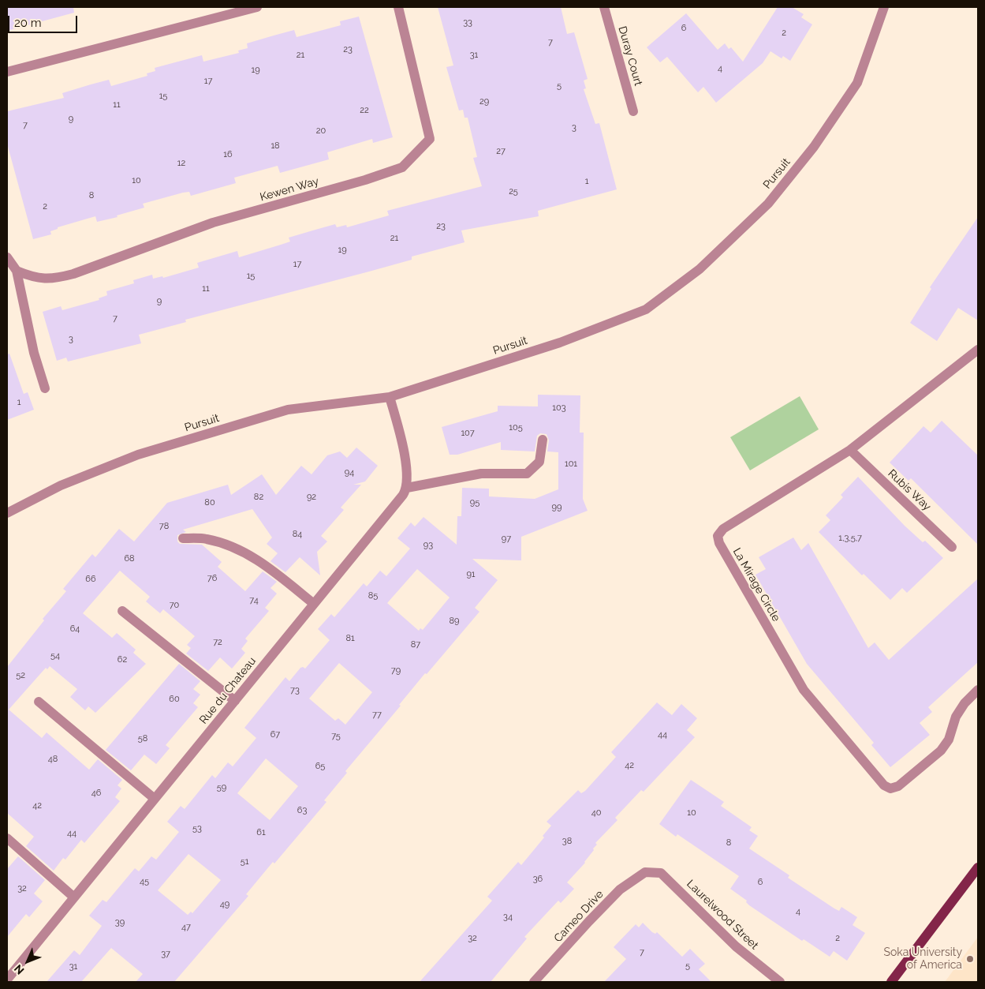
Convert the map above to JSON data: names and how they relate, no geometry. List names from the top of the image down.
{
  "streets": {
    "street": [
      "Duray Court",
      "Pursuit",
      "Kewen Way",
      "Rubis Way",
      "La Mirage Circle",
      "Rue du Chateau",
      "Laurelwood Street",
      "Cameo Drive"
    ]
  },
  "crossings": [
    ["Rubis Way", "La Mirage Circle"],
    ["Laurelwood Street", "Cameo Drive"]
  ],
  "places": ["Soka University of America"],
  "house_numbers": [
    "33",
    "6",
    "2",
    "7",
    "23",
    "21",
    "31",
    "4",
    "19",
    "17",
    "5",
    "15",
    "29",
    "11",
    "22",
    "9",
    "7",
    "3",
    "20",
    "18",
    "27",
    "16",
    "12",
    "10",
    "1",
    "25",
    "8",
    "2",
    "23",
    "21",
    "19",
    "17",
    "15",
    "11",
    "9",
    "7",
    "3",
    "1",
    "103",
    "105",
    "107",
    "101",
    "94",
    "82",
    "92",
    "80",
    "95",
    "99",
    "78",
    "84",
    "1,3,5,7",
    "97",
    "93",
    "68",
    "91",
    "76",
    "66",
    "85",
    "74",
    "70",
    "89",
    "64",
    "81",
    "72",
    "87",
    "54",
    "62",
    "79",
    "52",
    "73",
    "60",
    "77",
    "67",
    "44",
    "75",
    "58",
    "48",
    "42",
    "65",
    "59",
    "46",
    "42",
    "63",
    "40",
    "10",
    "53",
    "61",
    "44",
    "38",
    "8",
    "51",
    "36",
    "45",
    "6",
    "32",
    "49",
    "4",
    "34",
    "39",
    "47",
    "32",
    "2",
    "7",
    "37",
    "5",
    "31"
  ],
  "scale_bar": "20 m",
  "north": "bottom left"
}
